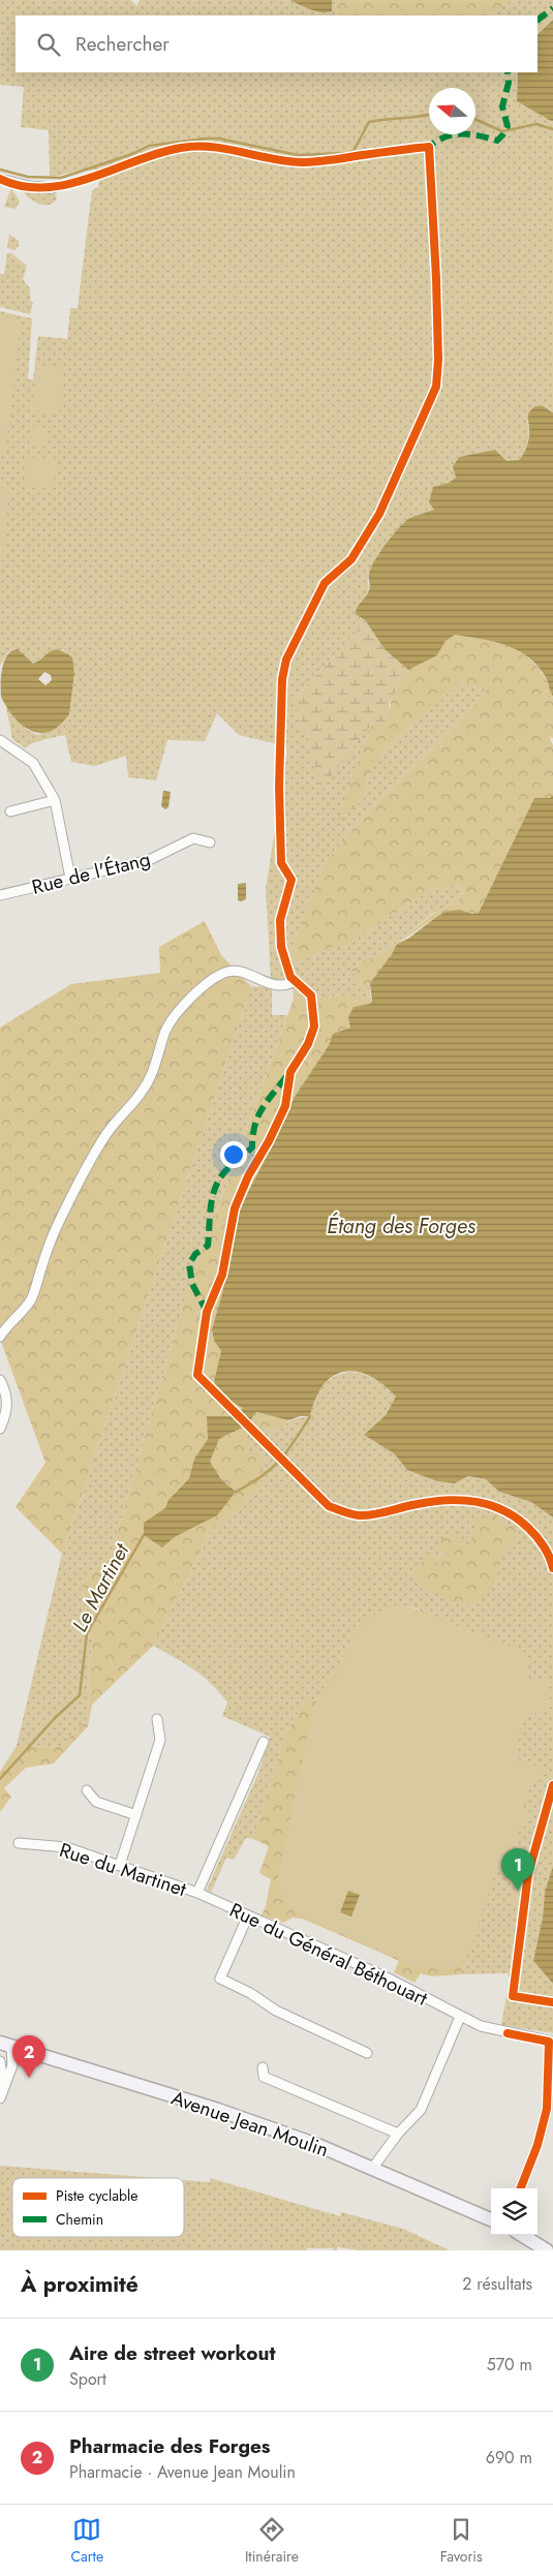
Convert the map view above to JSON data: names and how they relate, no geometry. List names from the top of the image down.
{
  "streets": {
    "main road": ["Avenue Jean Moulin"],
    "street": ["Rue de l'Étang", "Rue du Martinet", "Rue du Général Béthouart"]
  },
  "crossings": [
    ["Rue du Martinet", "Rue du Général Béthouart"]
  ],
  "water": ["Étang des Forges", "Le Martinet"],
  "legend": ["Piste cyclable", "Chemin"],
  "north": "left",
  "page": {
    "search": "Rechercher",
    "pins": ["1", "2"],
    "heading": ["À proximité", "2 résultats"],
    "list": [
      {
        "mark": "1",
        "name": "Aire de street workout",
        "note": "Sport",
        "value": "570 m"
      },
      {
        "mark": "2",
        "name": "Pharmacie des Forges",
        "note": "Pharmacie · Avenue Jean Moulin",
        "value": "690 m"
      }
    ],
    "nav": ["Carte", "Itinéraire", "Favoris"]
  }
}
